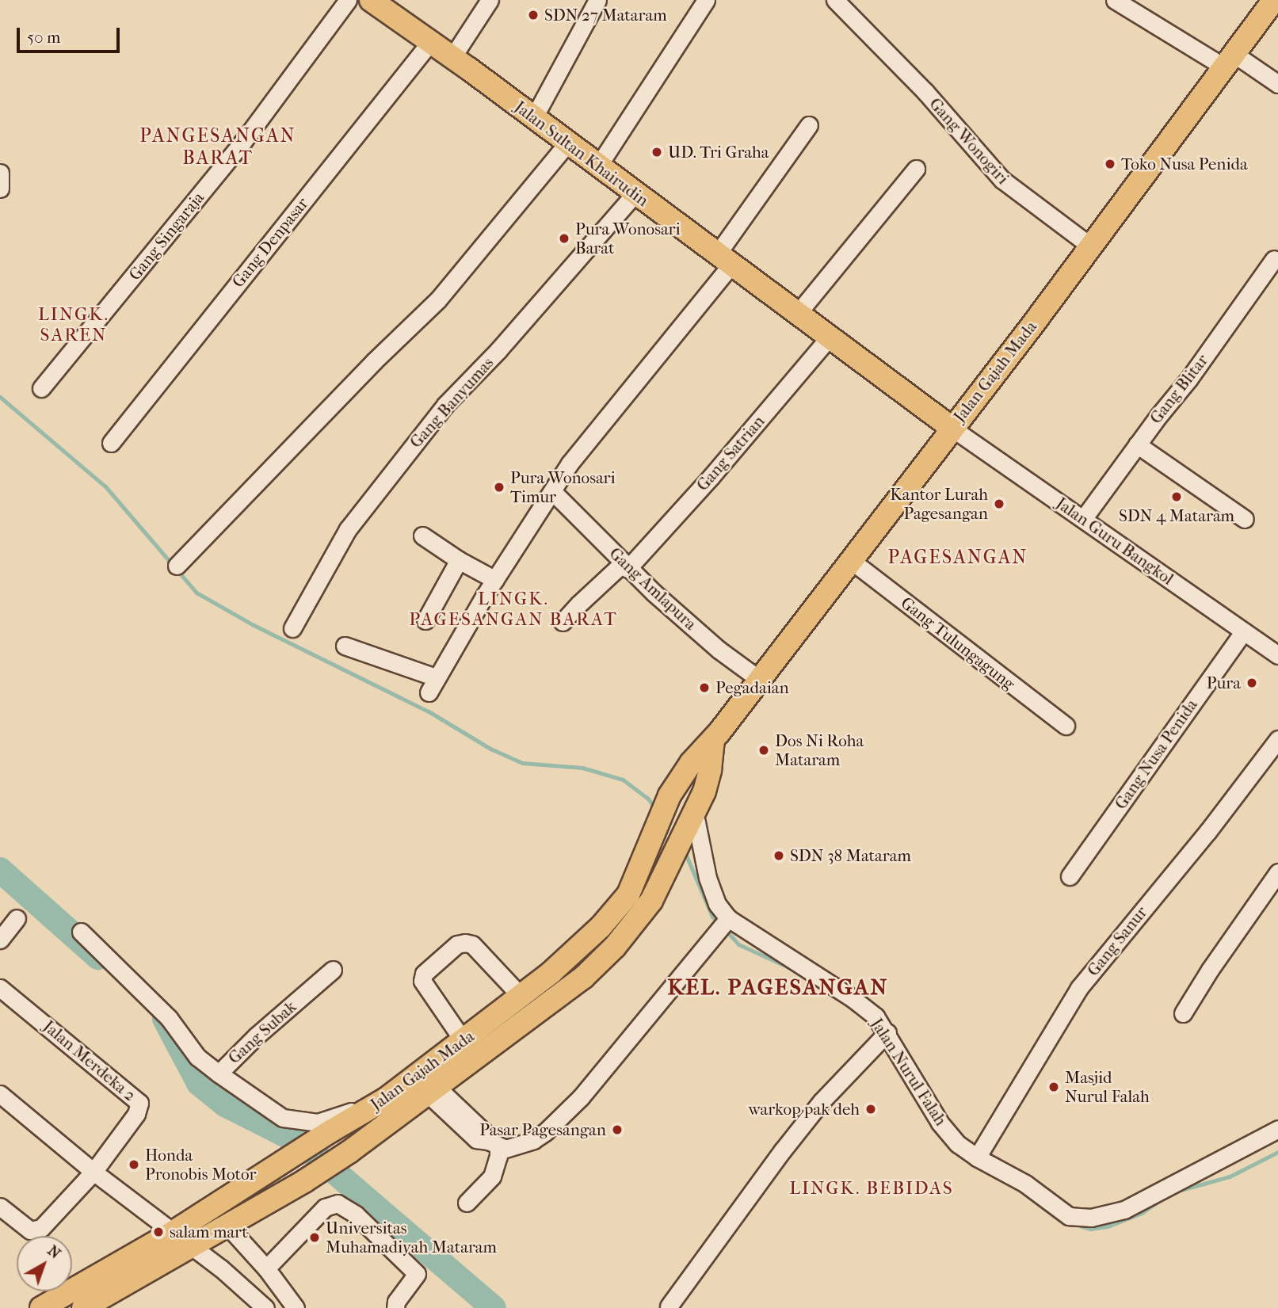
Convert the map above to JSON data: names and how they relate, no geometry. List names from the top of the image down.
{
  "streets": {
    "main road": ["Jalan Sultan Khairudin", "Jalan Gajah Mada"],
    "street": [
      "Gang Wonogiri",
      "Gang Singaraja",
      "Gang Denpasar",
      "Gang Blitar",
      "Gang Banyumas",
      "Gang Satrian",
      "Jalan Guru Bangkol",
      "Gang Amlapura",
      "Gang Tulungagung",
      "Gang Nusa Penida",
      "Gang Sanur",
      "Gang Subak",
      "Jalan Merdeka 2",
      "Jalan Nurul Falah"
    ]
  },
  "crossings": [
    ["Gang Wonogiri", "Jalan Gajah Mada"],
    ["Jalan Sultan Khairudin", "Gang Denpasar"],
    ["Jalan Sultan Khairudin", "Jalan Gajah Mada"],
    ["Jalan Sultan Khairudin", "Gang Banyumas"],
    ["Jalan Sultan Khairudin", "Gang Satrian"],
    ["Jalan Sultan Khairudin", "Jalan Guru Bangkol"],
    ["Jalan Gajah Mada", "Jalan Guru Bangkol"],
    ["Jalan Gajah Mada", "Gang Amlapura"],
    ["Jalan Gajah Mada", "Gang Tulungagung"],
    ["Jalan Gajah Mada", "Gang Subak"],
    ["Jalan Gajah Mada", "Jalan Nurul Falah"],
    ["Gang Blitar", "Jalan Guru Bangkol"],
    ["Gang Satrian", "Gang Amlapura"],
    ["Jalan Guru Bangkol", "Gang Nusa Penida"],
    ["Gang Sanur", "Jalan Nurul Falah"]
  ],
  "districts": [
    "PANGESANGAN BARAT",
    "LINGK. SAREN",
    "PAGESANGAN",
    "LINGK. PAGESANGAN BARAT",
    "KEL. PAGESANGAN",
    "LINGK. BEBIDAS"
  ],
  "places": [
    "SDN 27 Mataram",
    "UD. Tri Graha",
    "Toko Nusa Penida",
    "Pura Wonosari Barat",
    "Pura Wonosari Timur",
    "SDN 4 Mataram",
    "Kantor Lurah Pagesangan",
    "Pura",
    "Pegadaian",
    "Dos Ni Roha Mataram",
    "SDN 38 Mataram",
    "Masjid Nurul Falah",
    "warkop pak deh",
    "Pasar Pagesangan",
    "Honda Pronobis Motor",
    "salam mart",
    "Universitas Muhamadiyah Mataram"
  ],
  "scale_bar": "50 m",
  "north": "top right"
}
